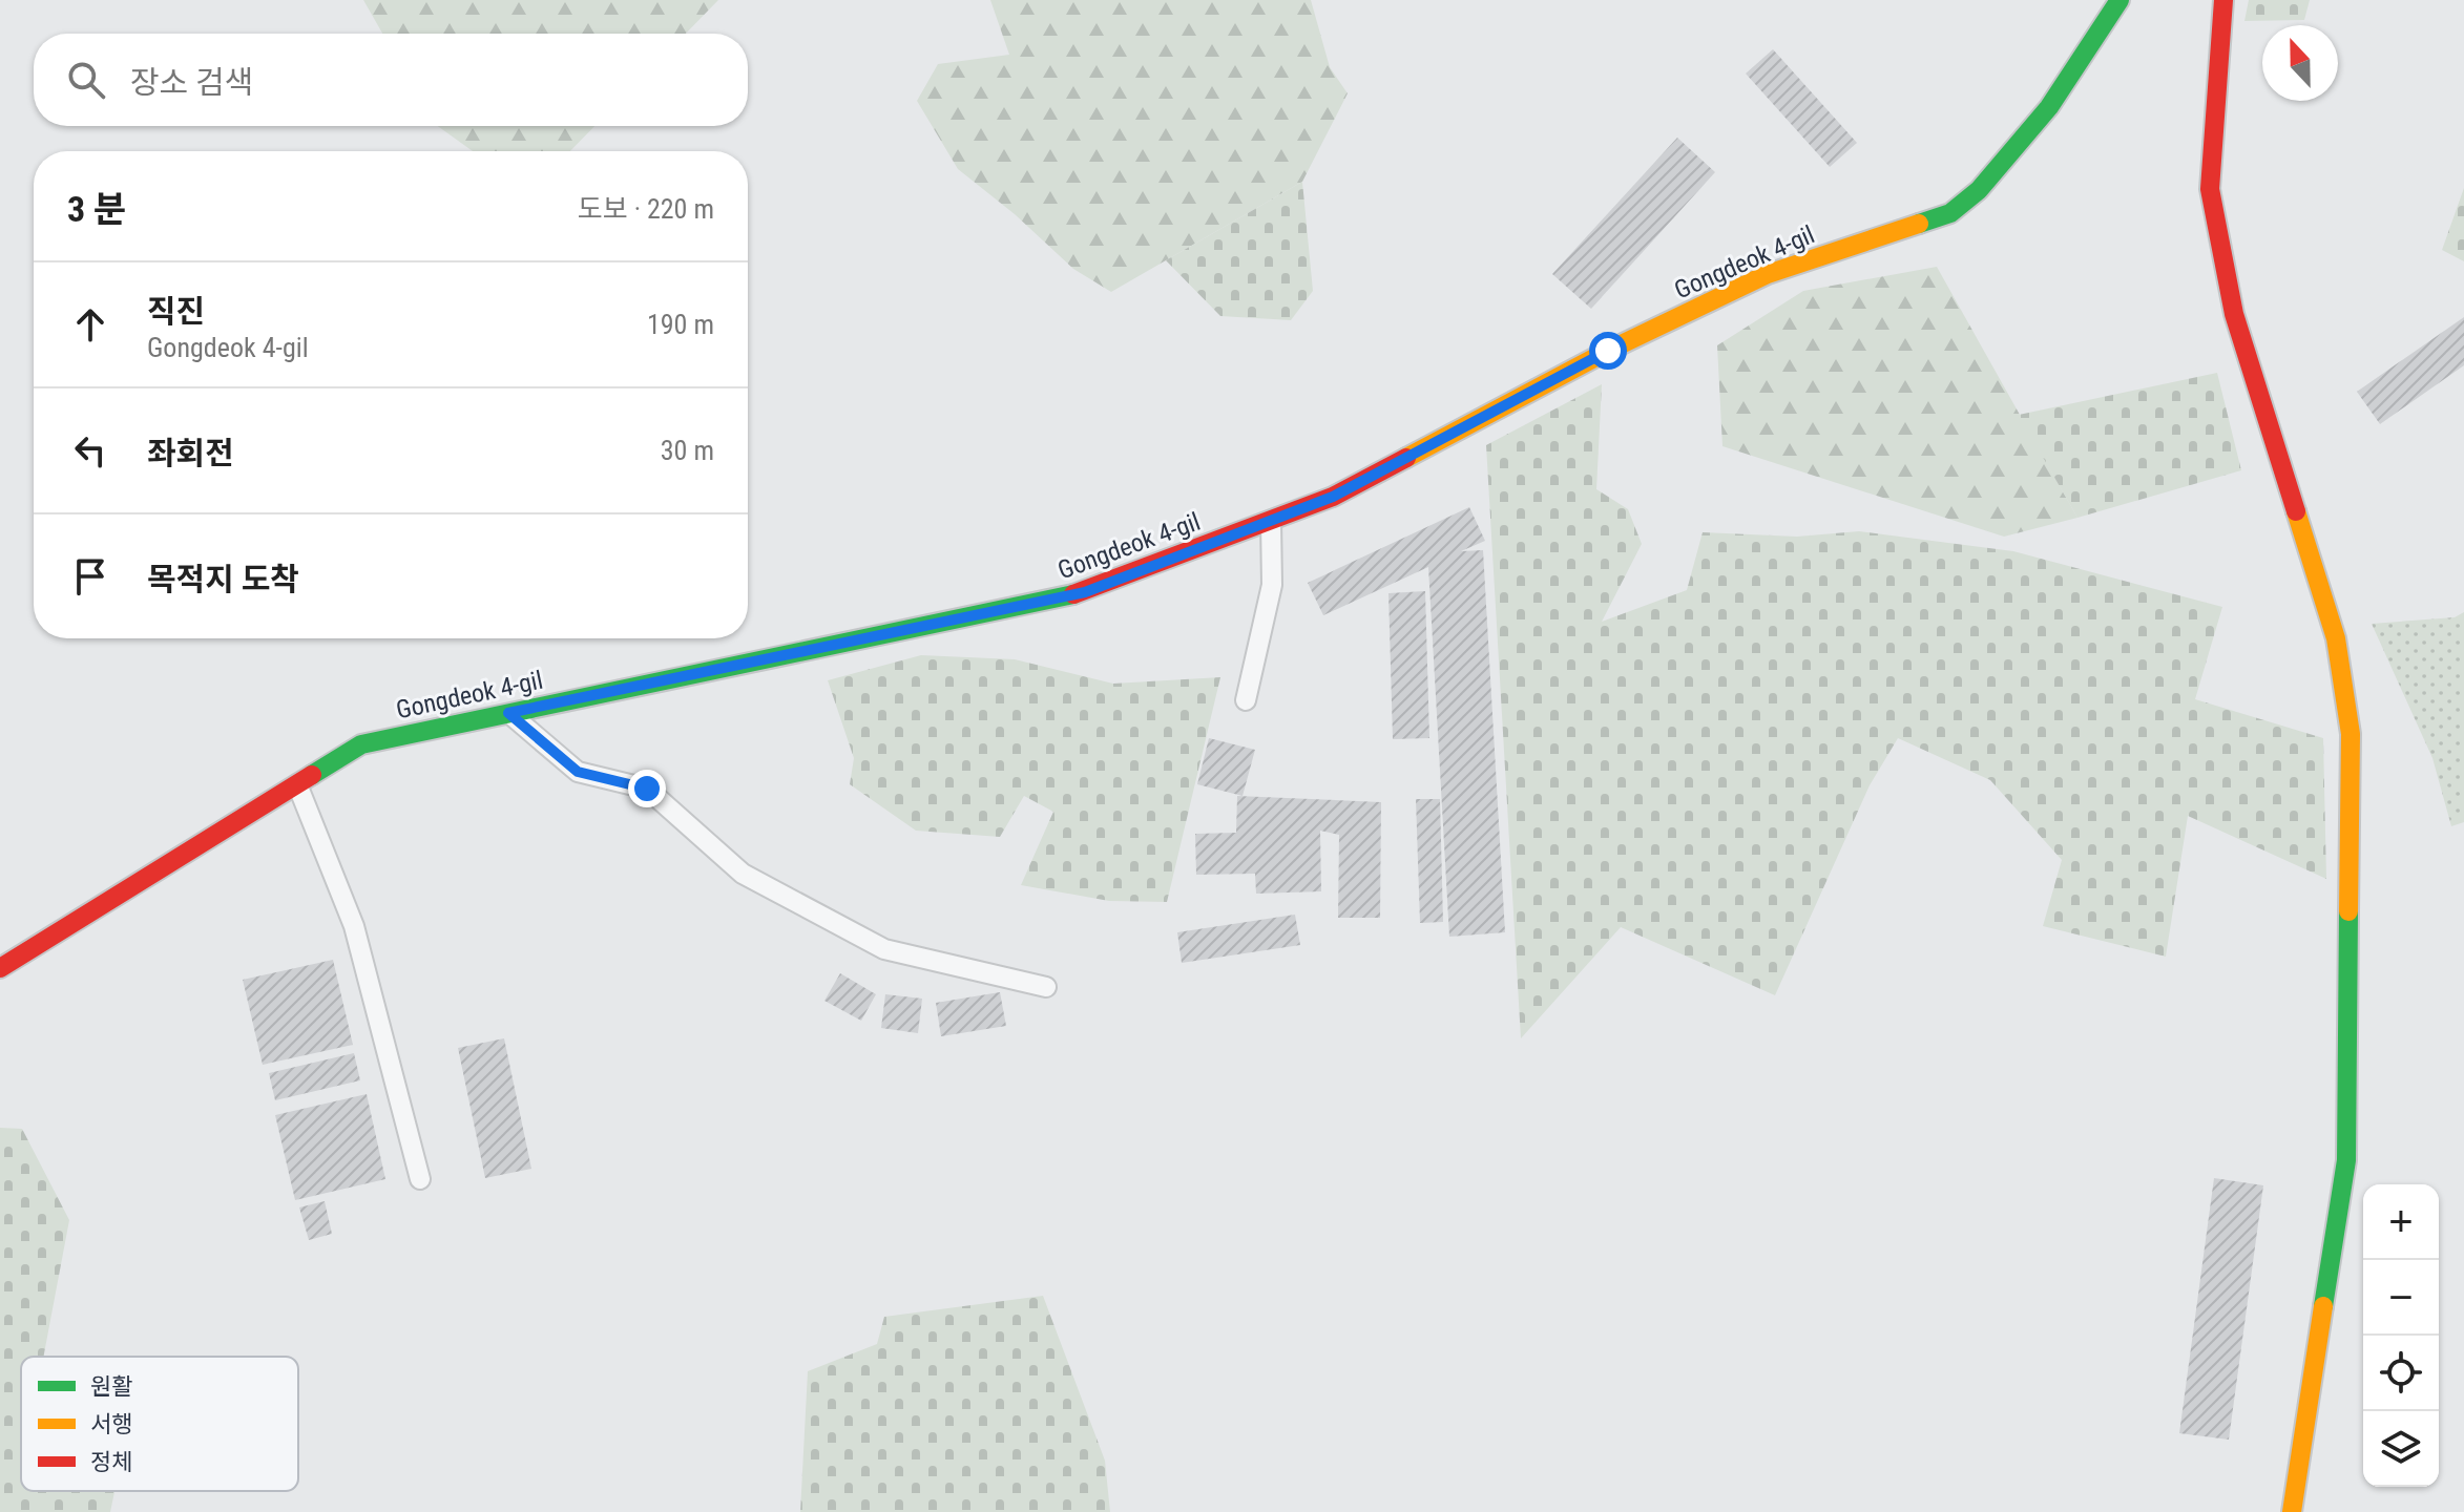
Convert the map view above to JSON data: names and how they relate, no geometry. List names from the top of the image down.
{
  "streets": {
    "street": ["Gongdeok 4-gil"]
  },
  "legend": ["원활", "서행", "정체"],
  "north": "top",
  "page": {
    "search": "장소 검색",
    "heading": ["3 분", "도보 · 220 m"],
    "list": [
      ["직진", "Gongdeok 4-gil", "190 m"],
      ["좌회전", "30 m"],
      "목적지 도착"
    ],
    "map_buttons": ["+", "−"]
  }
}
